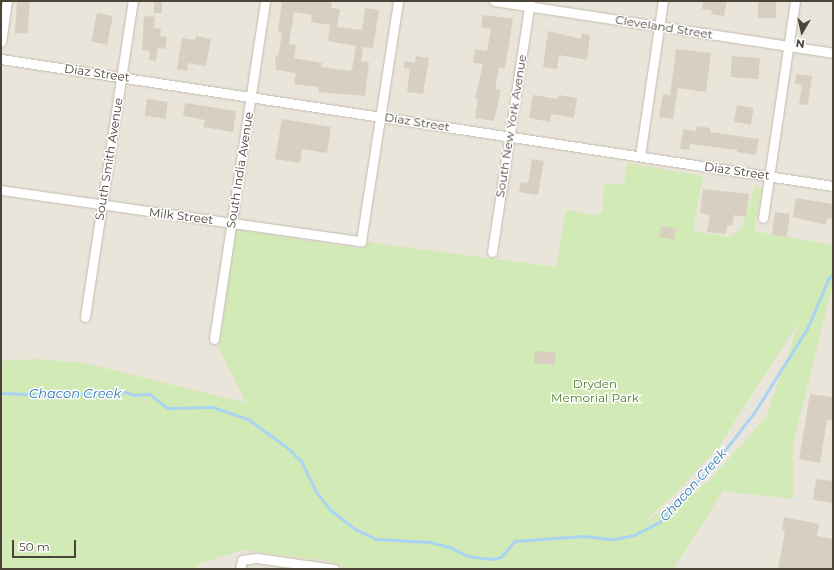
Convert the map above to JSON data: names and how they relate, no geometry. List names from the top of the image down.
{
  "streets": {
    "street": [
      "Cleveland Street",
      "Diaz Street",
      "South New York Avenue",
      "South Smith Avenue",
      "South India Avenue",
      "Milk Street"
    ]
  },
  "crossings": [
    ["Cleveland Street", "South New York Avenue"],
    ["Diaz Street", "South New York Avenue"],
    ["Diaz Street", "South Smith Avenue"],
    ["Diaz Street", "South India Avenue"],
    ["Diaz Street", "Milk Street"],
    ["South Smith Avenue", "Milk Street"],
    ["South India Avenue", "Milk Street"]
  ],
  "water": ["Chacon Creek"],
  "parks": ["Dryden Memorial Park"],
  "scale_bar": "50 m",
  "north": "bottom"
}
